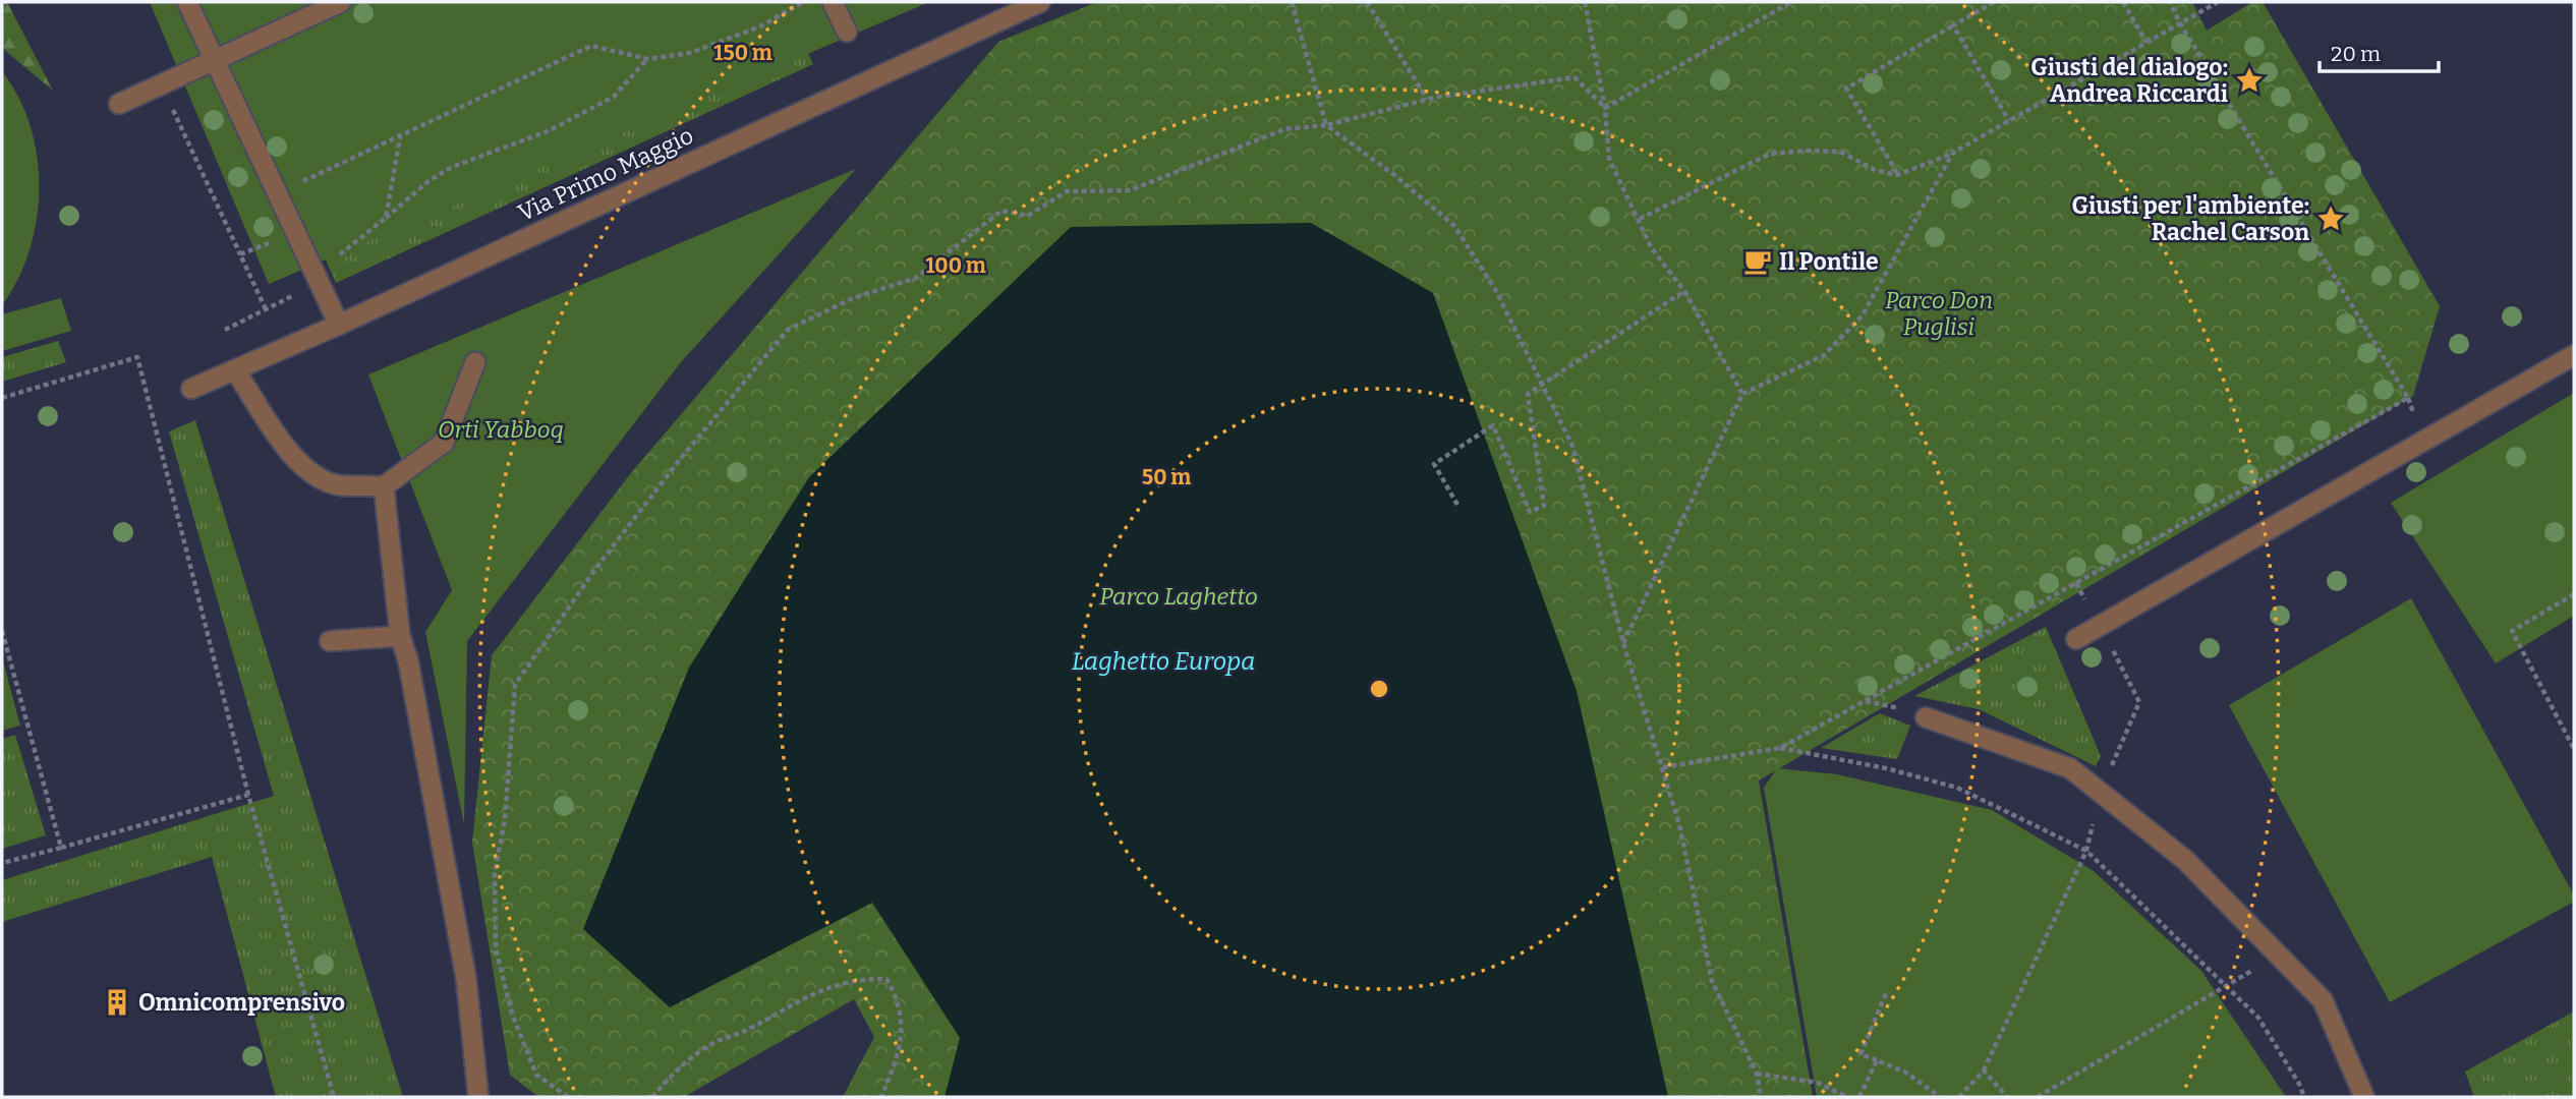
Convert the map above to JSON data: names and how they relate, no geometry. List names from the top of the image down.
{
  "streets": {
    "street": ["Via Primo Maggio"]
  },
  "water": ["Laghetto Europa"],
  "parks": ["Parco Don Puglisi", "Orti Yabboq", "Parco Laghetto"],
  "places": {
    "place": ["Giusti del dialogo: Andrea Riccardi", "Giusti per l'ambiente: Rachel Carson"],
    "cafe": ["Il Pontile"],
    "building": ["Omnicomprensivo"]
  },
  "scale_bar": "20 m",
  "rings": ["150 m", "100 m", "50 m"]
}
